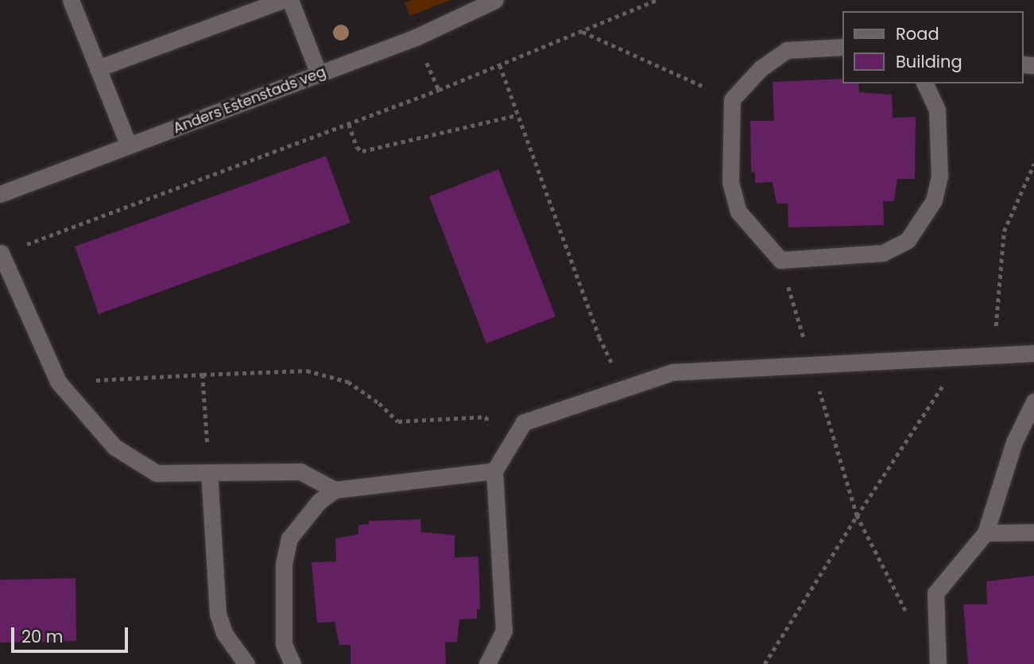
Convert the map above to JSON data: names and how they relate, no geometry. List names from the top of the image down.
{
  "streets": {
    "street": ["Anders Estenstads veg"]
  },
  "legend": ["Road", "Building"],
  "scale_bar": "20 m"
}
